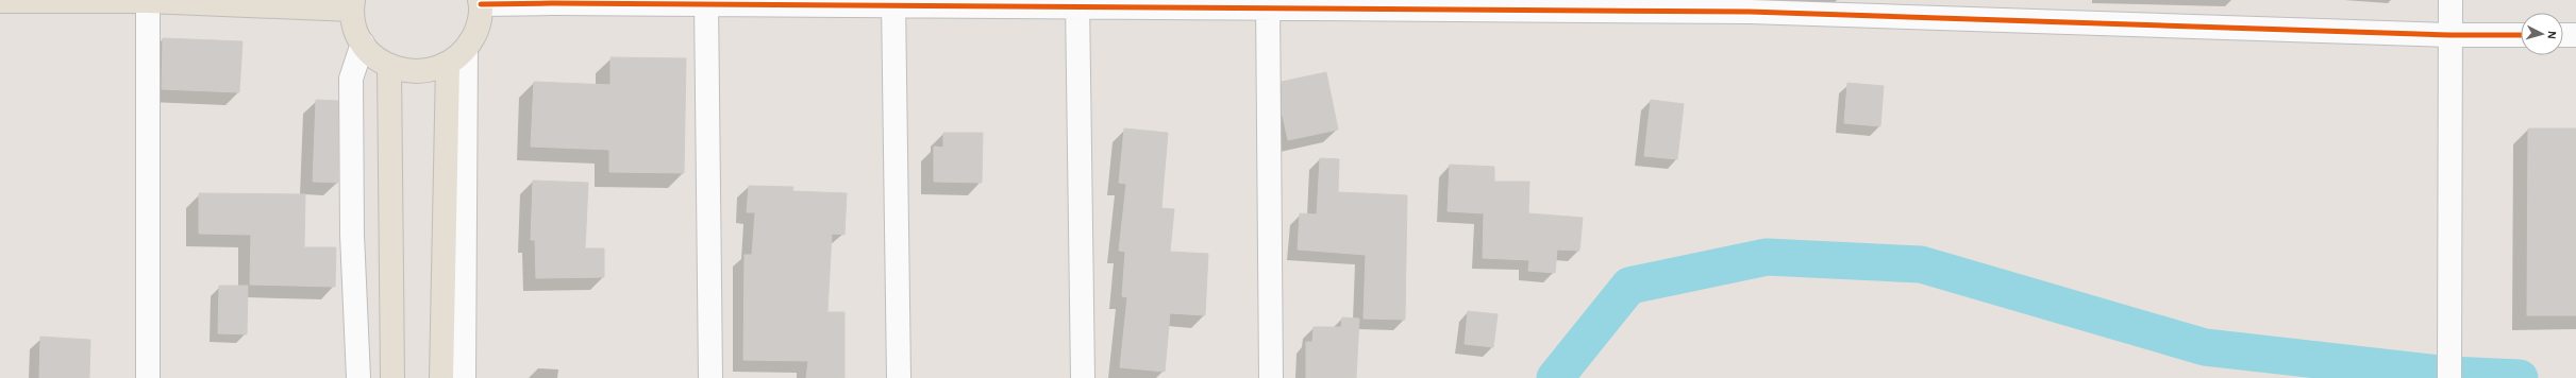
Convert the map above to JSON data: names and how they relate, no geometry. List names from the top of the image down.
{
  "north": "right"
}
